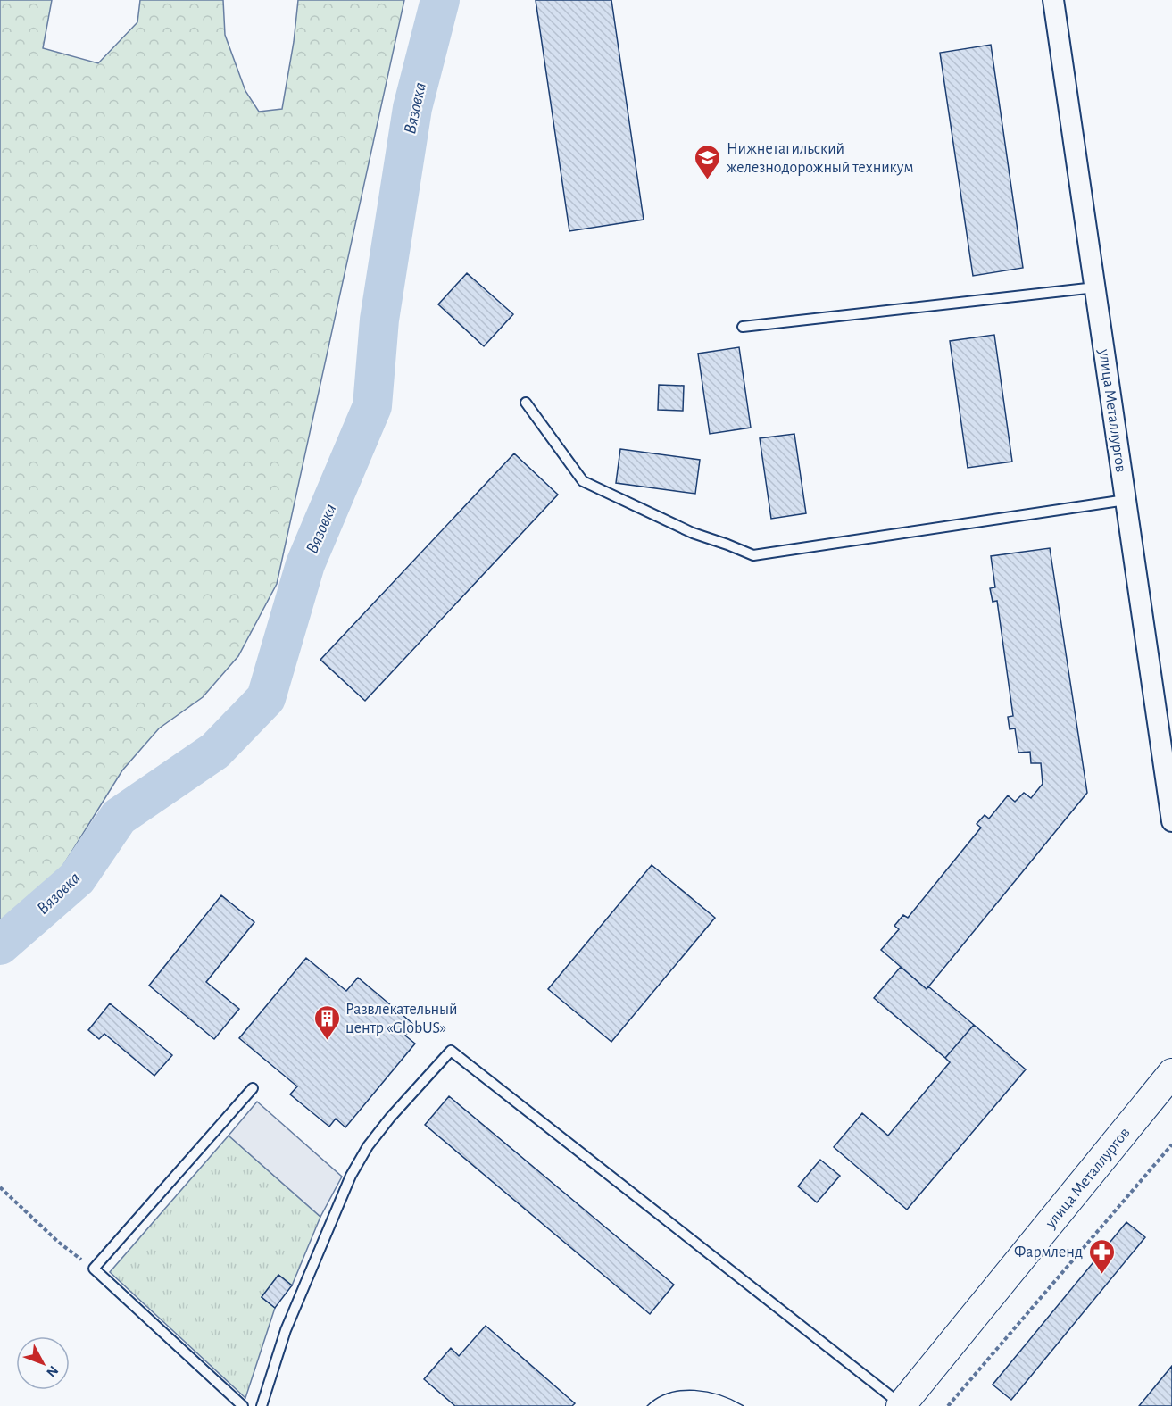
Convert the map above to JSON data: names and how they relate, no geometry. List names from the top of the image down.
{
  "streets": {
    "main road": ["улица Металлургов"]
  },
  "water": ["Вязовка"],
  "places": {
    "school or university": ["Нижнетагильский железнодорожный техникум"],
    "building": ["Развлекательный центр «GlobUS»"],
    "pharmacy": ["Фармленд"]
  },
  "north": "bottom right"
}
